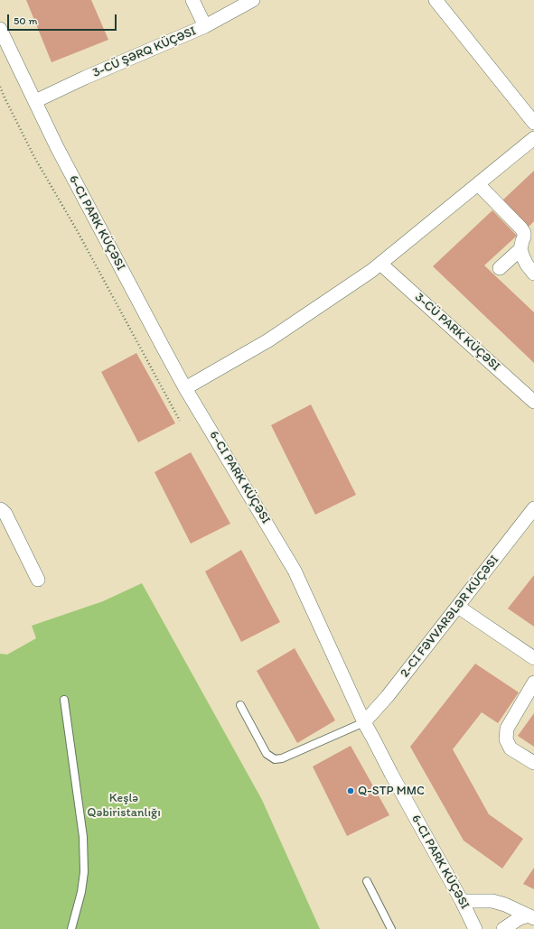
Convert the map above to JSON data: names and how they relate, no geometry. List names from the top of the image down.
{
  "streets": {
    "street": ["3-CÜ ŞƏRQ KÜÇƏSI", "3-CÜ PARK KÜÇƏSI", "2-CI FƏVVARƏLƏR KÜÇƏSI"]
  },
  "parks": ["Keşlə Qəbiristanlığı"],
  "places": ["Q-STP MMC"],
  "scale_bar": "50 m"
}
